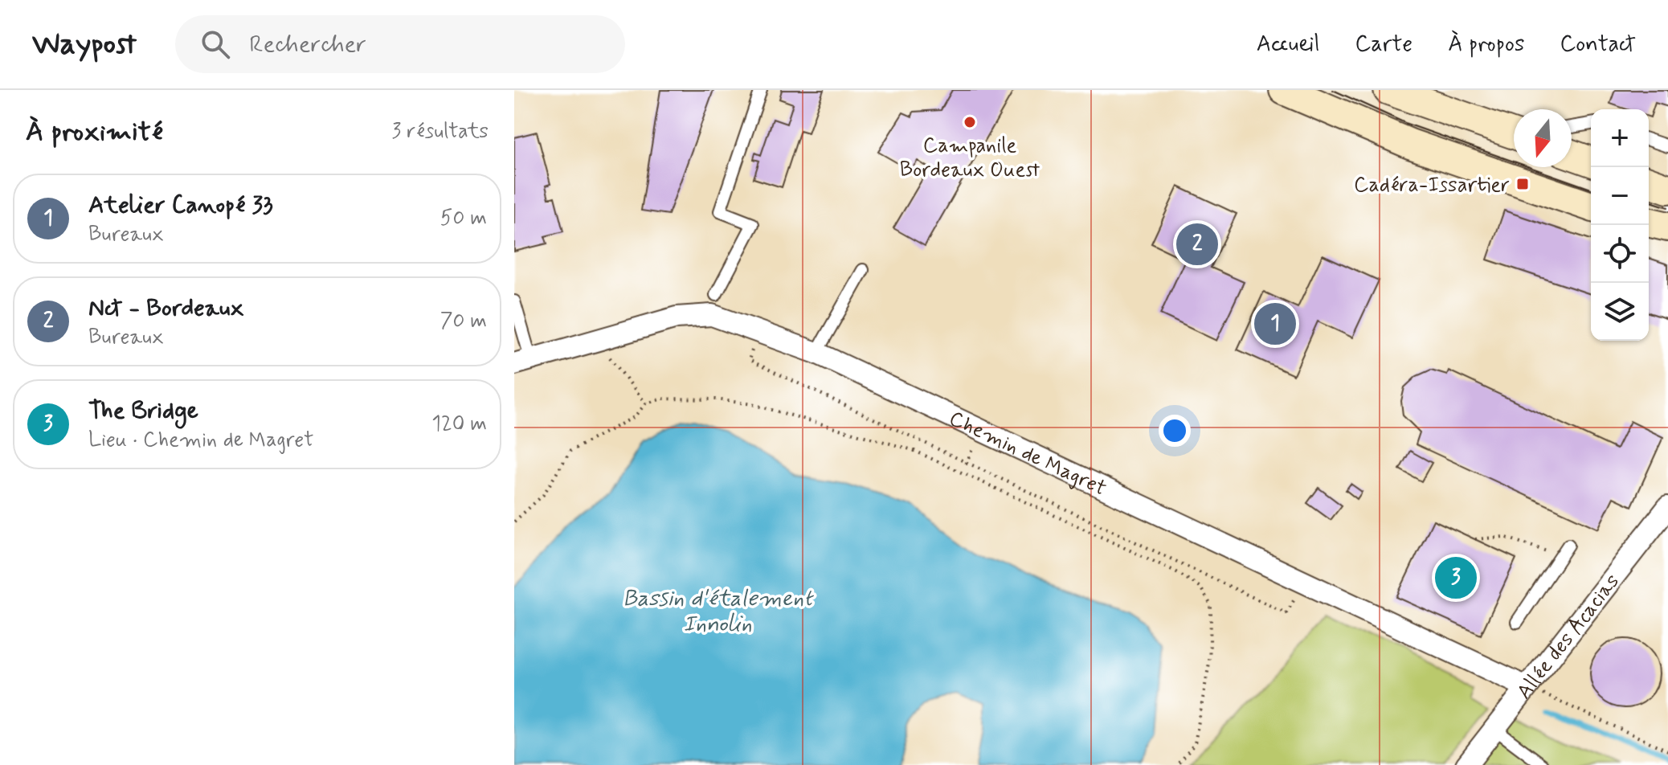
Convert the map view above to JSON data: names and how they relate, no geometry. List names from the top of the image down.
{
  "streets": {
    "street": ["Chemin de Magret", "Allée des Acacias"]
  },
  "crossings": [
    ["Chemin de Magret", "Allée des Acacias"]
  ],
  "water": ["Bassin d'étalement Innolin"],
  "places": {
    "other": ["Campanile Bordeaux Ouest"],
    "transit": ["Cadéra-Issartier"]
  },
  "north": "bottom",
  "page": {
    "header": "Waypost",
    "search": "Rechercher",
    "nav": [
      "Accueil",
      "Carte",
      "À propos",
      "Contact"
    ],
    "heading": ["À proximité", "3 résultats"],
    "map_buttons": ["+", "−"],
    "list": [
      {
        "mark": "1",
        "name": "Atelier Canopé 33",
        "note": "Bureaux",
        "value": "50 m"
      },
      {
        "mark": "2",
        "name": "Nct - Bordeaux",
        "note": "Bureaux",
        "value": "70 m"
      },
      {
        "mark": "3",
        "name": "The Bridge",
        "note": "Lieu · Chemin de Magret",
        "value": "120 m"
      }
    ],
    "pins": ["2", "1", "3"]
  }
}
